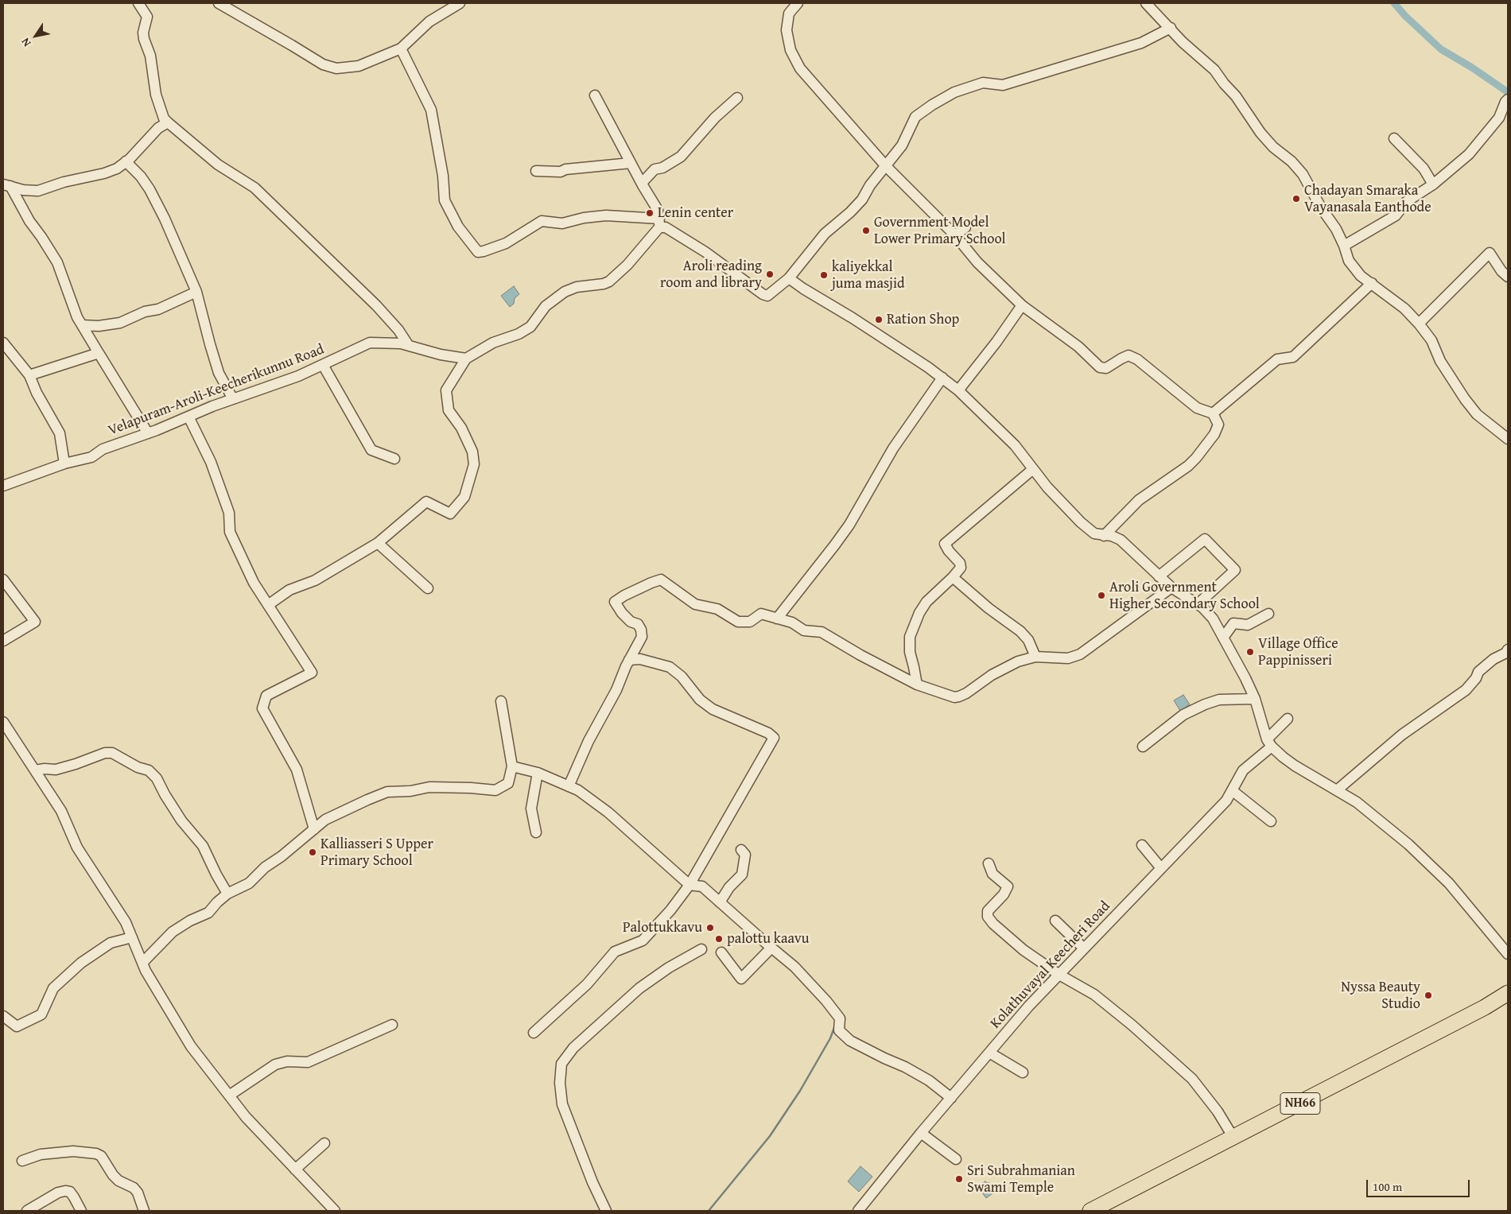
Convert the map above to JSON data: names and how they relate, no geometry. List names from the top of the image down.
{
  "streets": {
    "highway": ["NH66"],
    "street": ["Velapuram-Aroli-Keecherikunnu Road", "Kolathuvayal Keecheri Road"]
  },
  "places": [
    "Chadayan Smaraka Vayanasala Eanthode",
    "Lenin center",
    "Government Model Lower Primary School",
    "Aroli reading room and library",
    "kaliyekkal juma masjid",
    "Ration Shop",
    "Aroli Government Higher Secondary School",
    "Village Office Pappinisseri",
    "Kalliasseri S Upper Primary School",
    "Palottukkavu",
    "palottu kaavu",
    "Nyssa Beauty Studio",
    "Sri Subrahmanian Swami Temple"
  ],
  "scale_bar": "100 m",
  "north": "bottom left"
}
